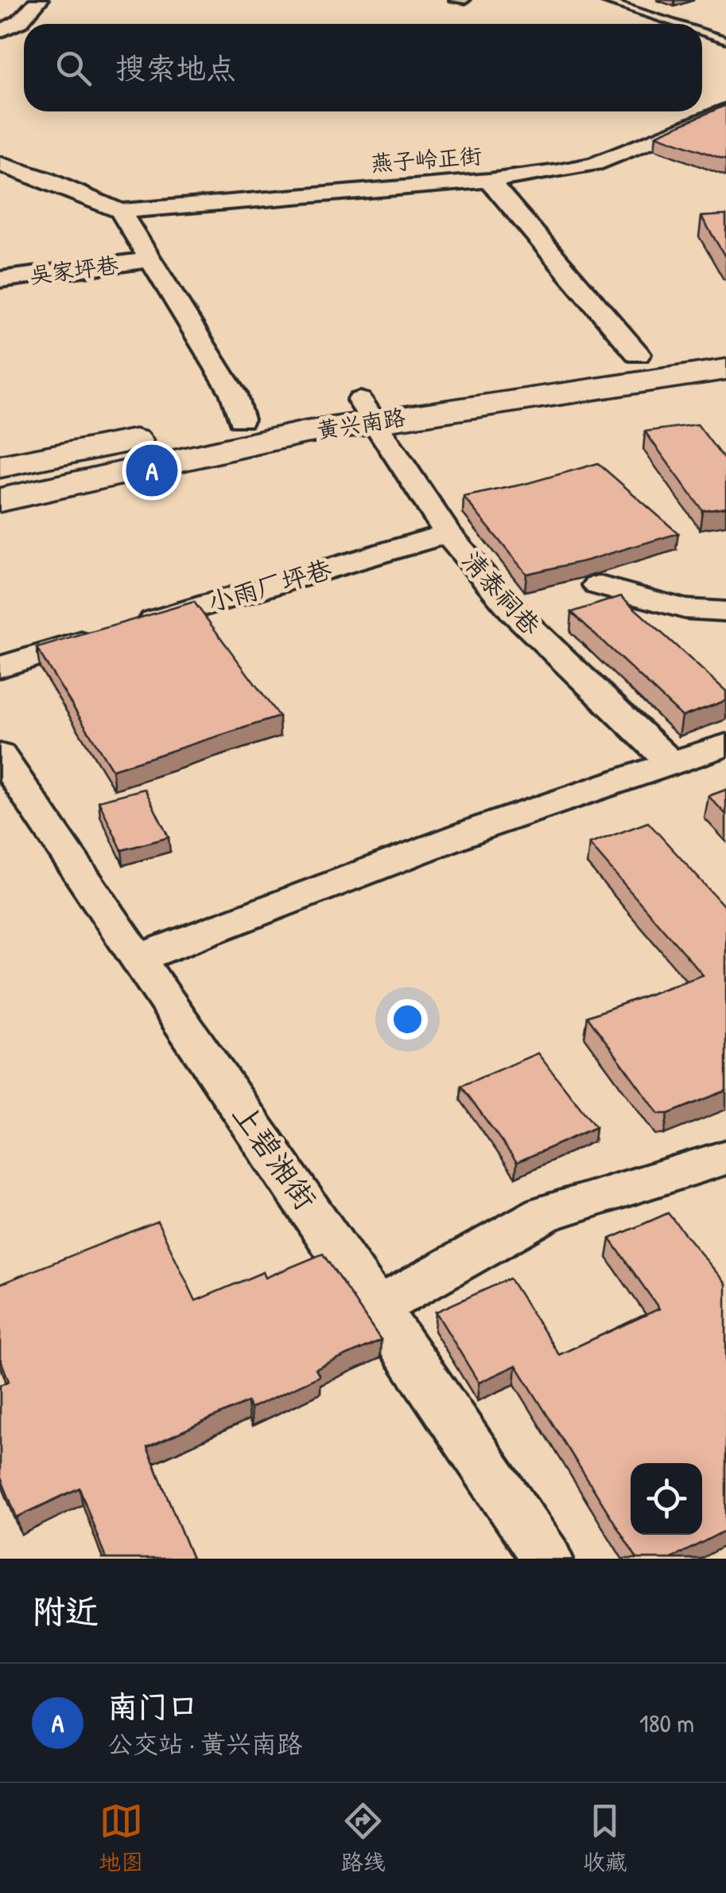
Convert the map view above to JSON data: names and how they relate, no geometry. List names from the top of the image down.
{
  "streets": {
    "main road": ["黄兴南路"],
    "street": [
      "燕子岭正街",
      "吴家坪巷",
      "小雨厂坪巷",
      "清泰祠巷",
      "上碧湘街"
    ]
  },
  "crossings": [
    ["黄兴南路", "清泰祠巷"],
    ["小雨厂坪巷", "清泰祠巷"]
  ],
  "page": {
    "search": "搜索地点",
    "pins": "A",
    "heading": "附近",
    "list": [
      {
        "mark": "A",
        "name": "南门口",
        "note": "公交站 · 黄兴南路",
        "value": "180 m"
      }
    ],
    "nav": ["地图", "路线", "收藏"]
  }
}
